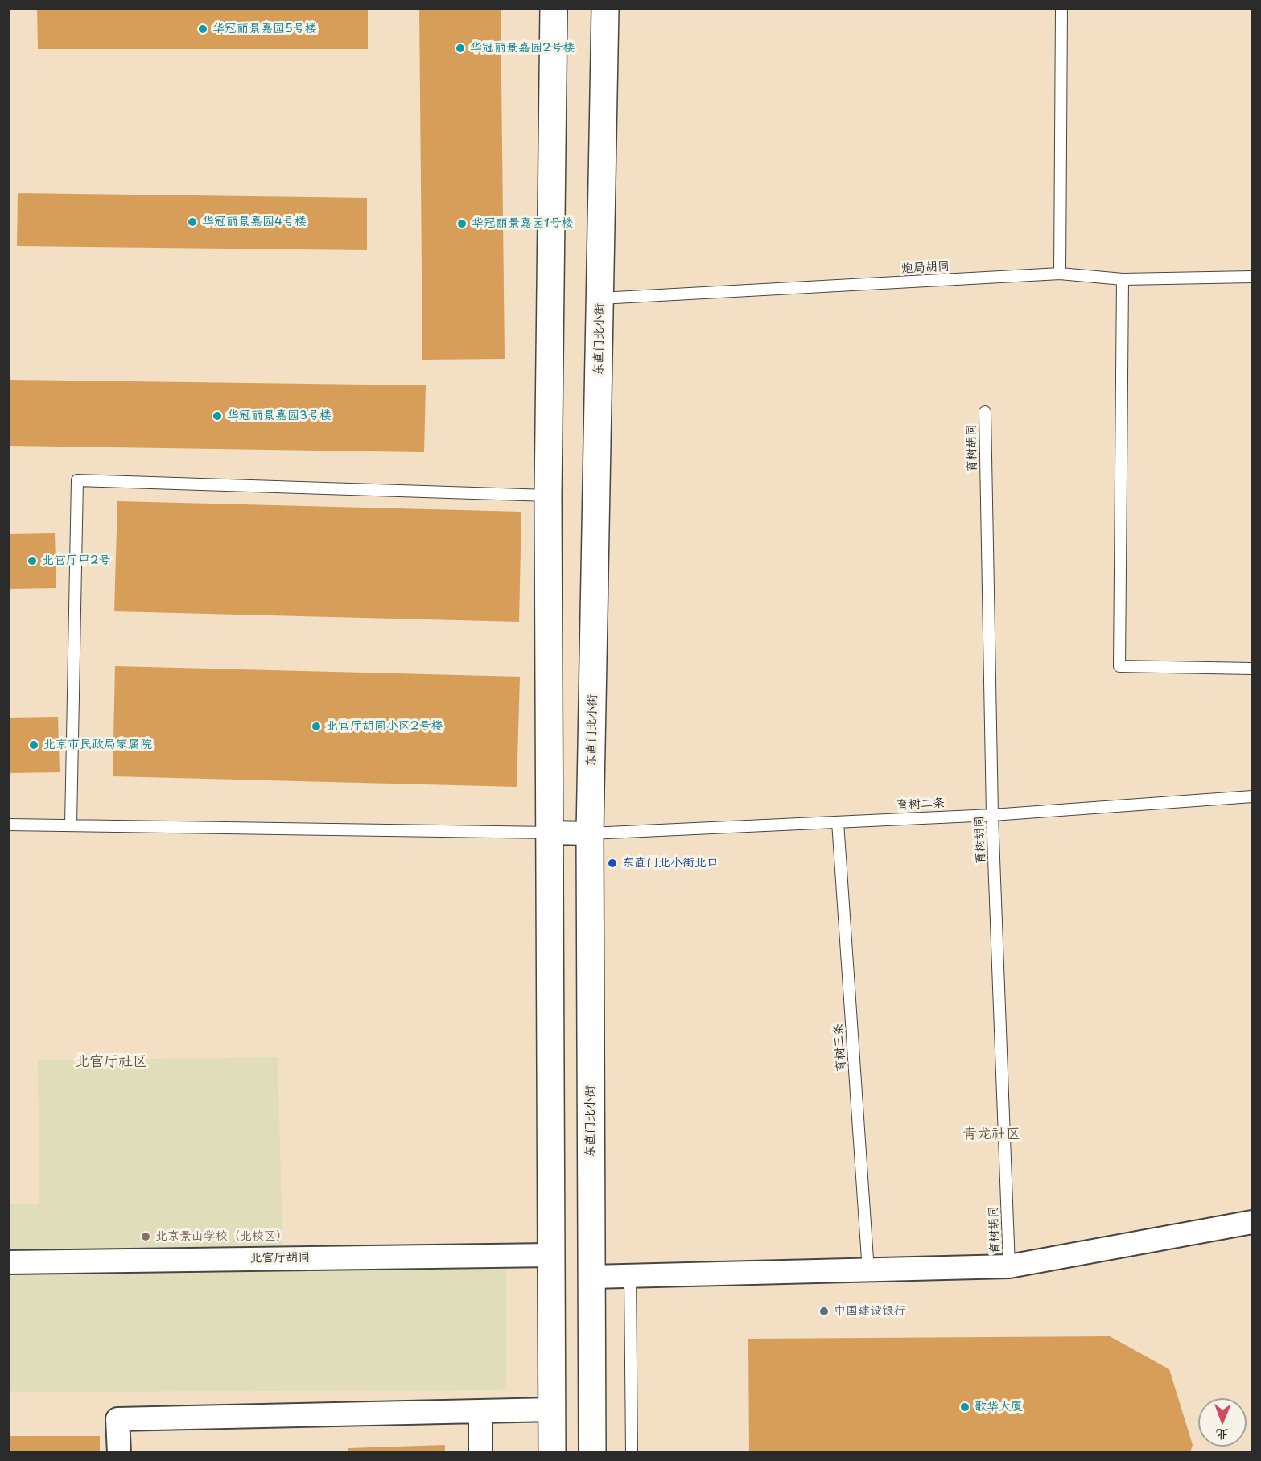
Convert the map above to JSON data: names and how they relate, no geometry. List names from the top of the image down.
{
  "streets": {
    "main road": ["东直门北小街"],
    "street": ["北官厅胡同"],
    "lane": [
      "炮局胡同",
      "育树胡同",
      "育树二条",
      "育树三条"
    ]
  },
  "crossings": [
    ["炮局胡同", "东直门北小街"],
    ["东直门北小街", "育树二条"],
    ["育树胡同", "育树二条"],
    ["育树二条", "育树三条"]
  ],
  "districts": ["北官厅社区", "青龙社区"],
  "places": [
    "华冠丽景嘉园5号楼",
    "华冠丽景嘉园2号楼",
    "华冠丽景嘉园4号楼",
    "华冠丽景嘉园1号楼",
    "华冠丽景嘉园3号楼",
    "北官厅甲2号",
    "北官厅胡同小区2号楼",
    "北京市民政局家属院",
    "东直门北小街北口",
    "北京景山学校（北校区）",
    "中国建设银行",
    "歌华大厦"
  ],
  "north": "bottom"
}
